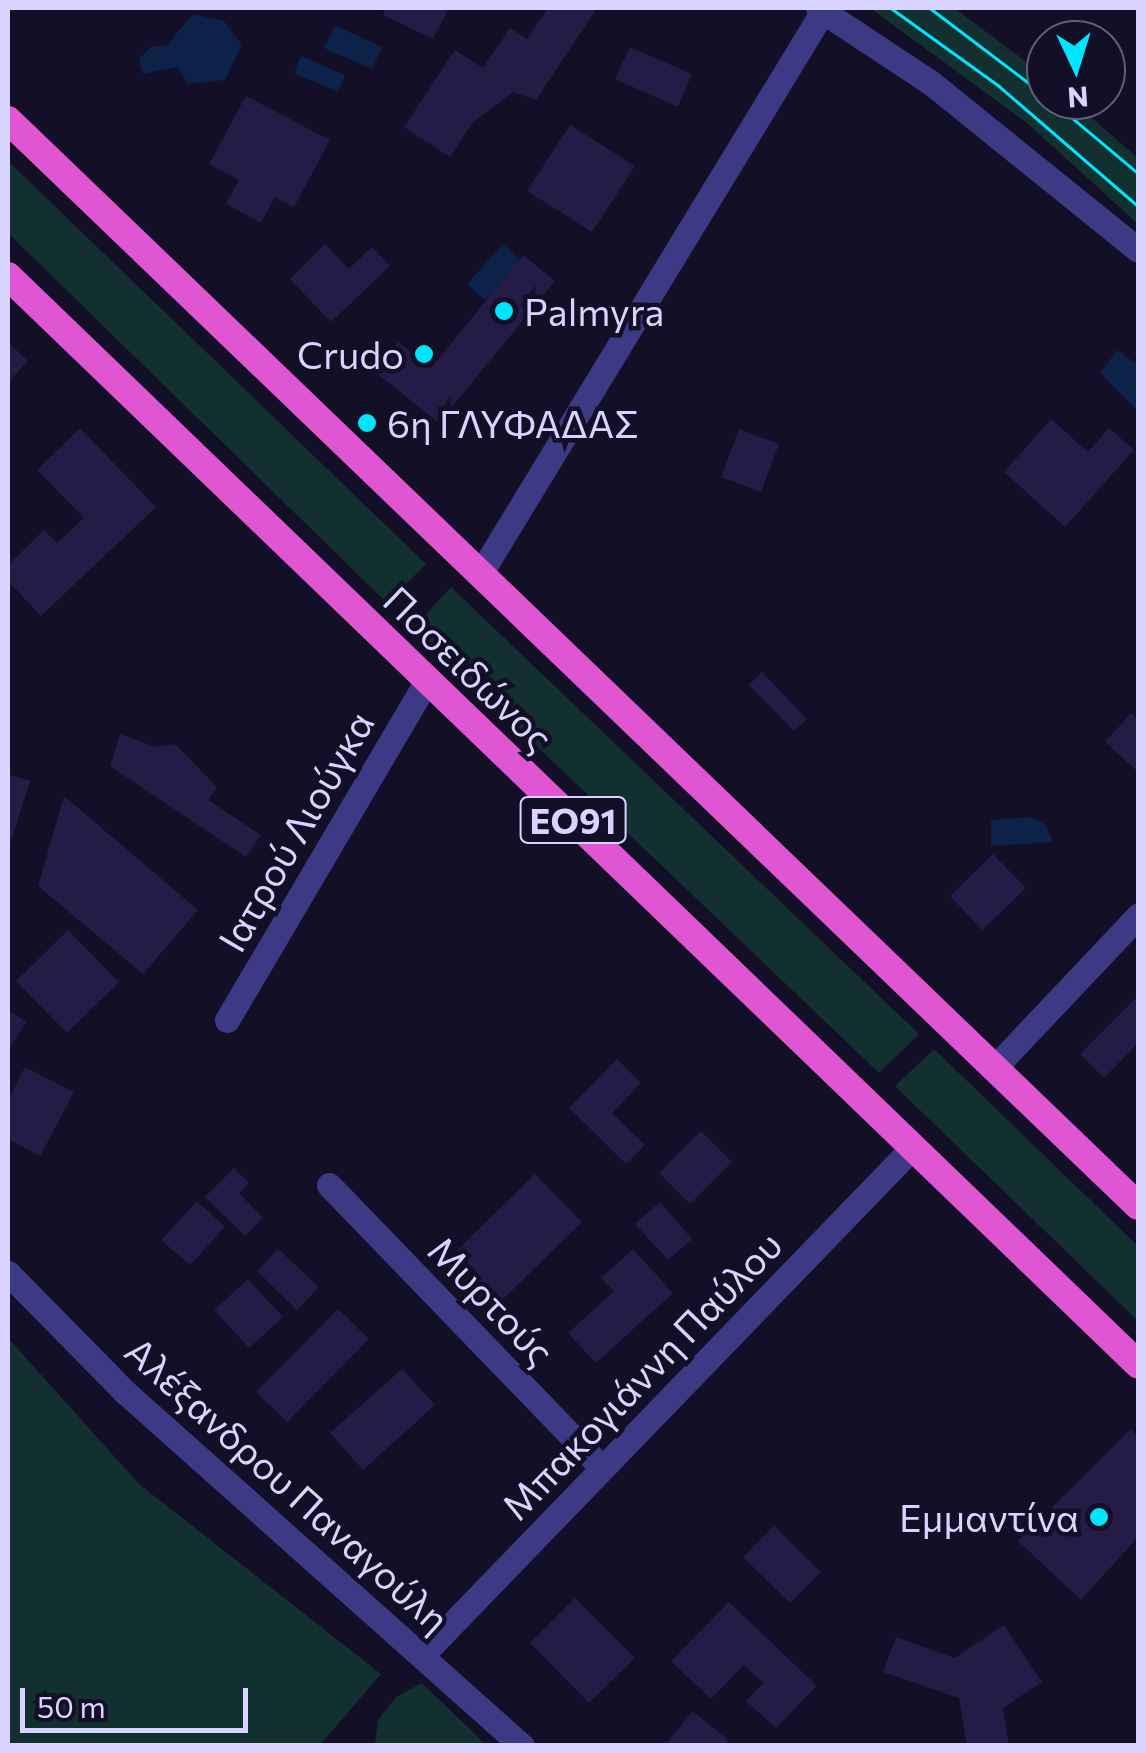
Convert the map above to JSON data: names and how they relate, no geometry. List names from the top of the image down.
{
  "streets": {
    "highway": ["Ποσειδώνος", "ΕΟ91"],
    "street": [
      "Ιατρού Λιούγκα",
      "Μυρτούς",
      "Μπακογιάννη Παύλου",
      "Αλέξανδρου Παναγούλη"
    ]
  },
  "crossings": [
    ["Ποσειδώνος", "Ιατρού Λιούγκα"],
    ["Ποσειδώνος", "Μπακογιάννη Παύλου"],
    ["Μυρτούς", "Μπακογιάννη Παύλου"],
    ["Μπακογιάννη Παύλου", "Αλέξανδρου Παναγούλη"]
  ],
  "places": [
    "Palmyra",
    "Crudo",
    "6η ΓΛΥΦΑΔΑΣ",
    "Εμμαντίνα"
  ],
  "scale_bar": "50 m",
  "north": "bottom"
}
